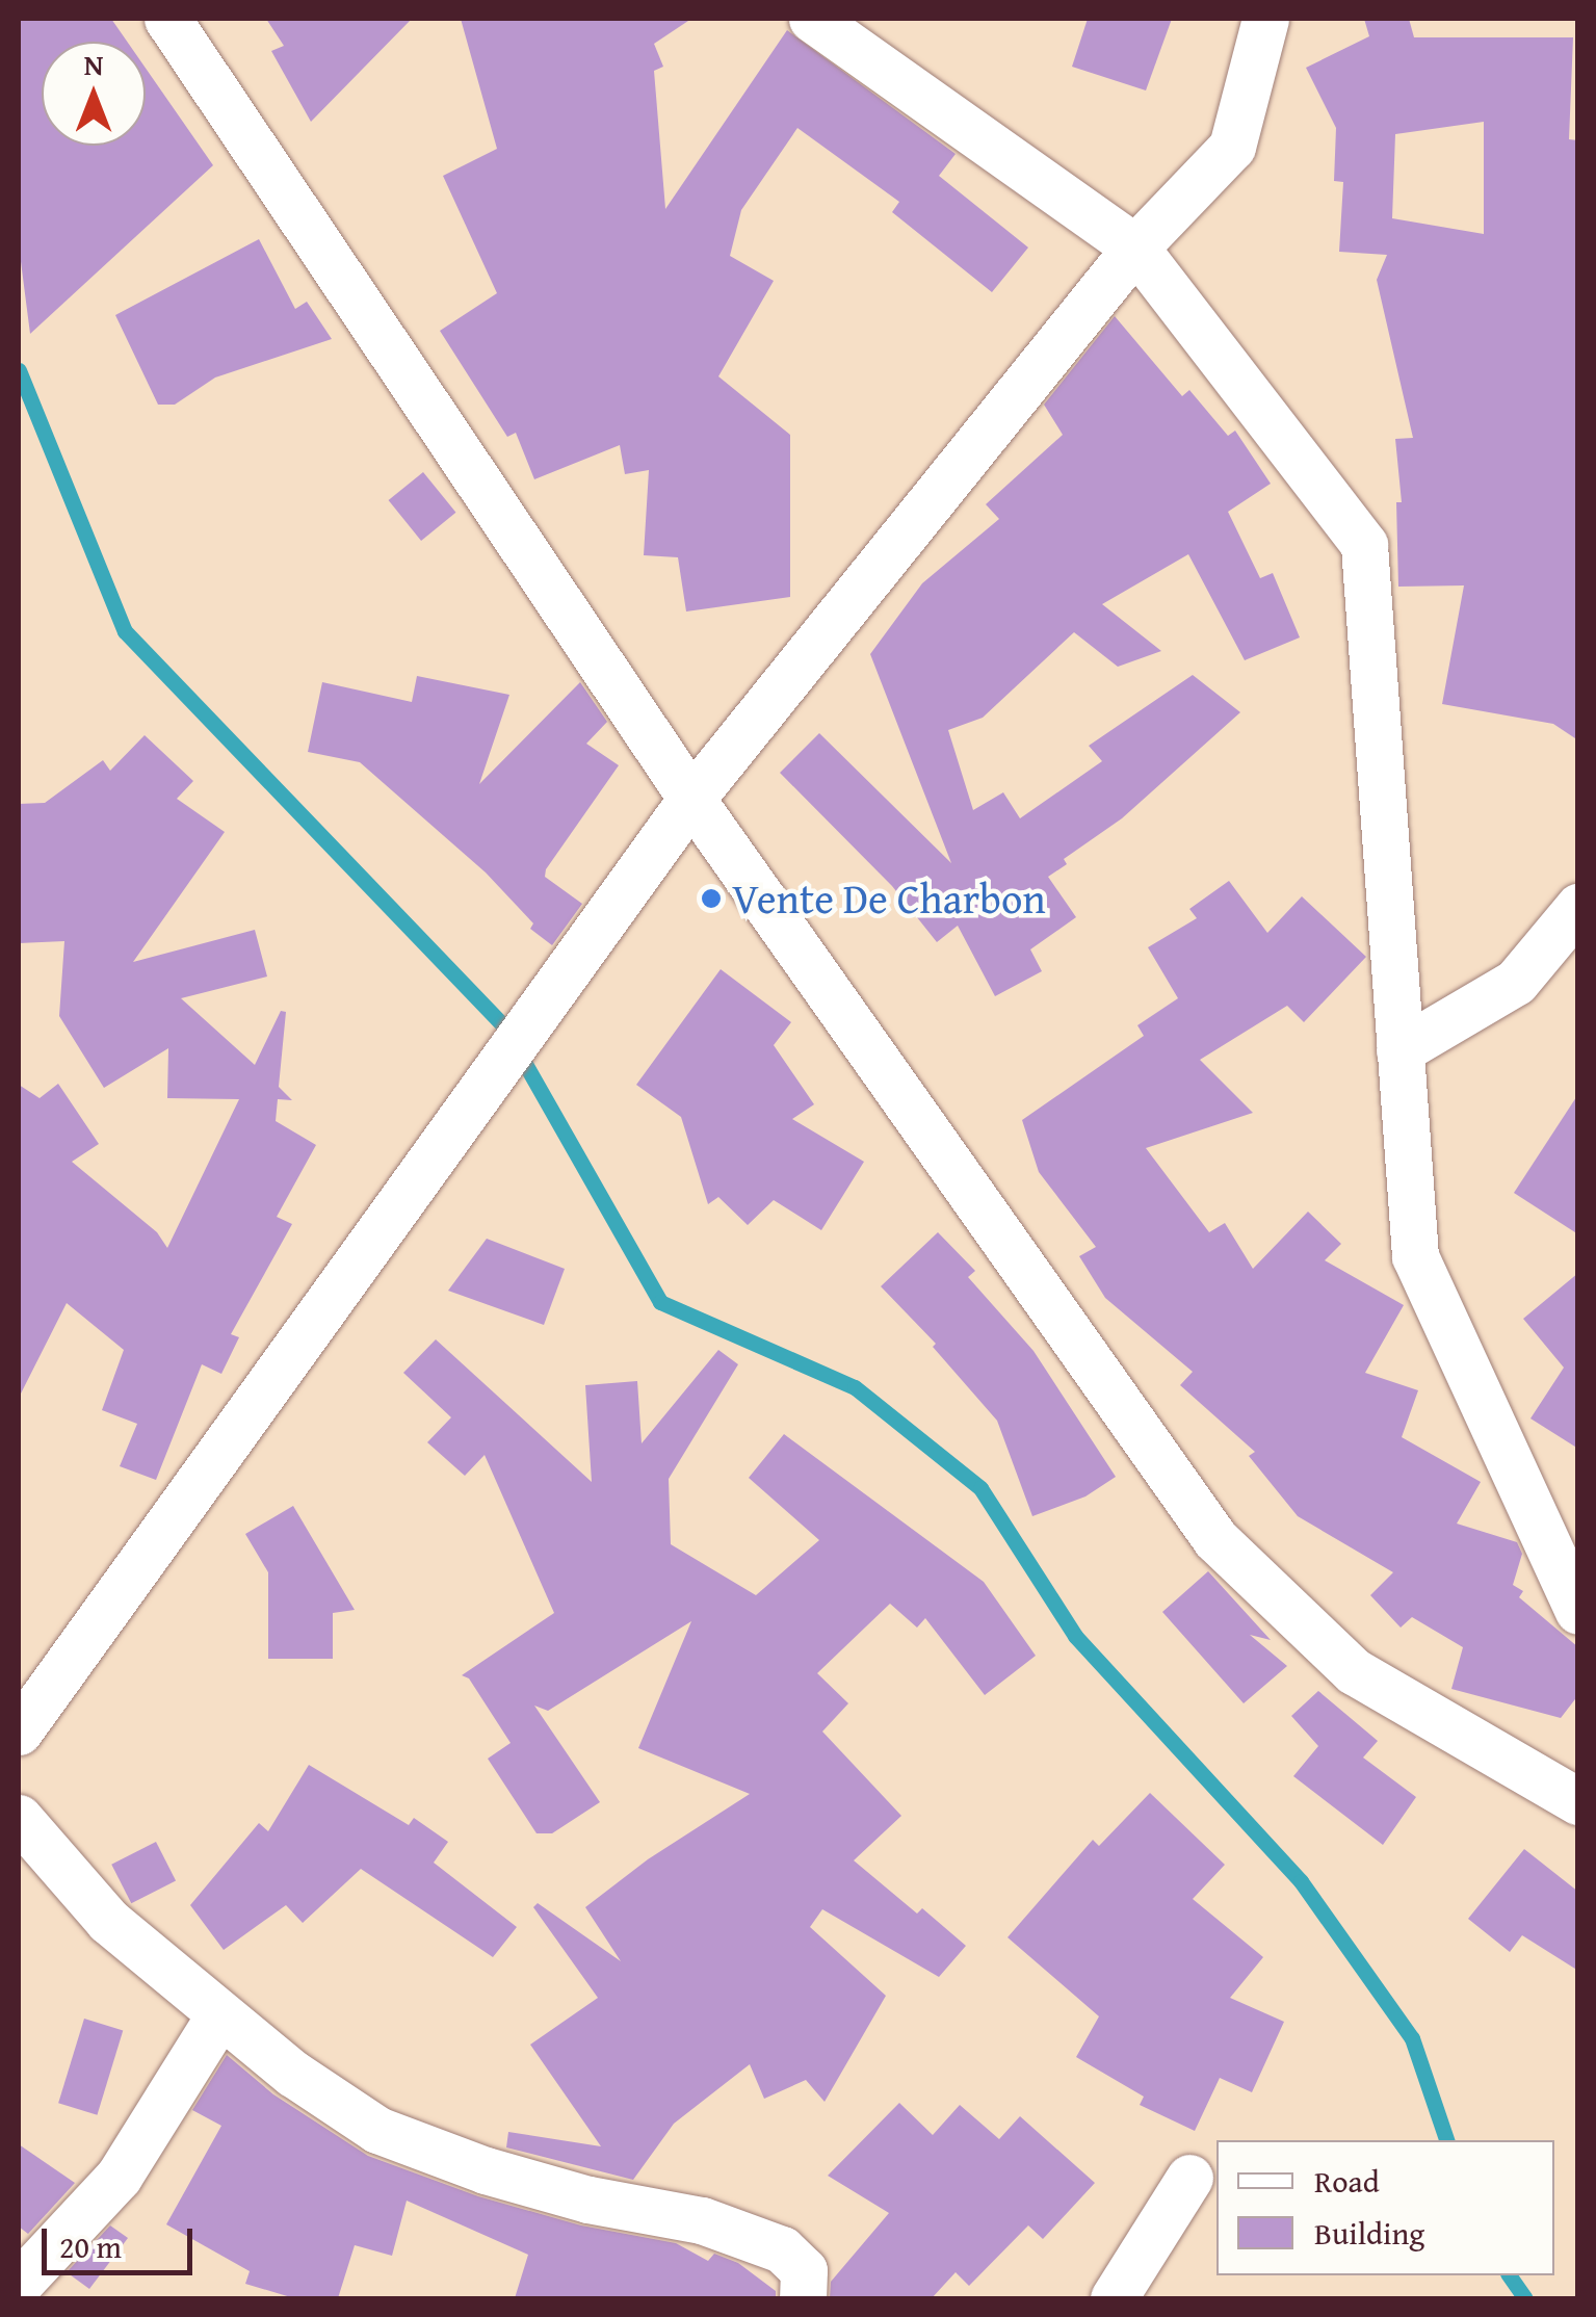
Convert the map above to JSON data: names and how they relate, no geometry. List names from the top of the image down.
{
  "places": ["Vente De Charbon"],
  "legend": ["Road", "Building"],
  "scale_bar": "20 m",
  "north": "top"
}
